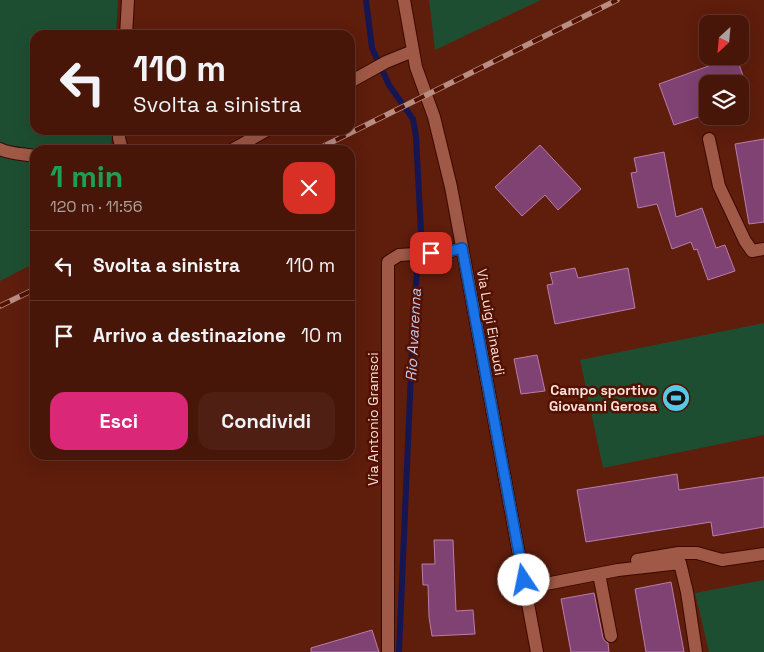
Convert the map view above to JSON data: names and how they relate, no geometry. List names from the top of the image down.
{
  "streets": {
    "street": ["Via Luigi Einaudi", "Via Antonio Gramsci"]
  },
  "crossings": [
    ["Via Luigi Einaudi", "Via Antonio Gramsci"]
  ],
  "water": ["Rio Avarenna"],
  "places": {
    "sports": ["Campo sportivo Giovanni Gerosa"]
  },
  "north": "bottom left",
  "page": {
    "turn": ["110 m", "Svolta a sinistra"],
    "heading": ["1 min", "120 m · 11:56"],
    "list": [
      {
        "name": "Svolta a sinistra",
        "value": "110 m"
      },
      {
        "name": "Arrivo a destinazione",
        "value": "10 m"
      }
    ],
    "buttons": ["Esci", "Condividi"]
  }
}
